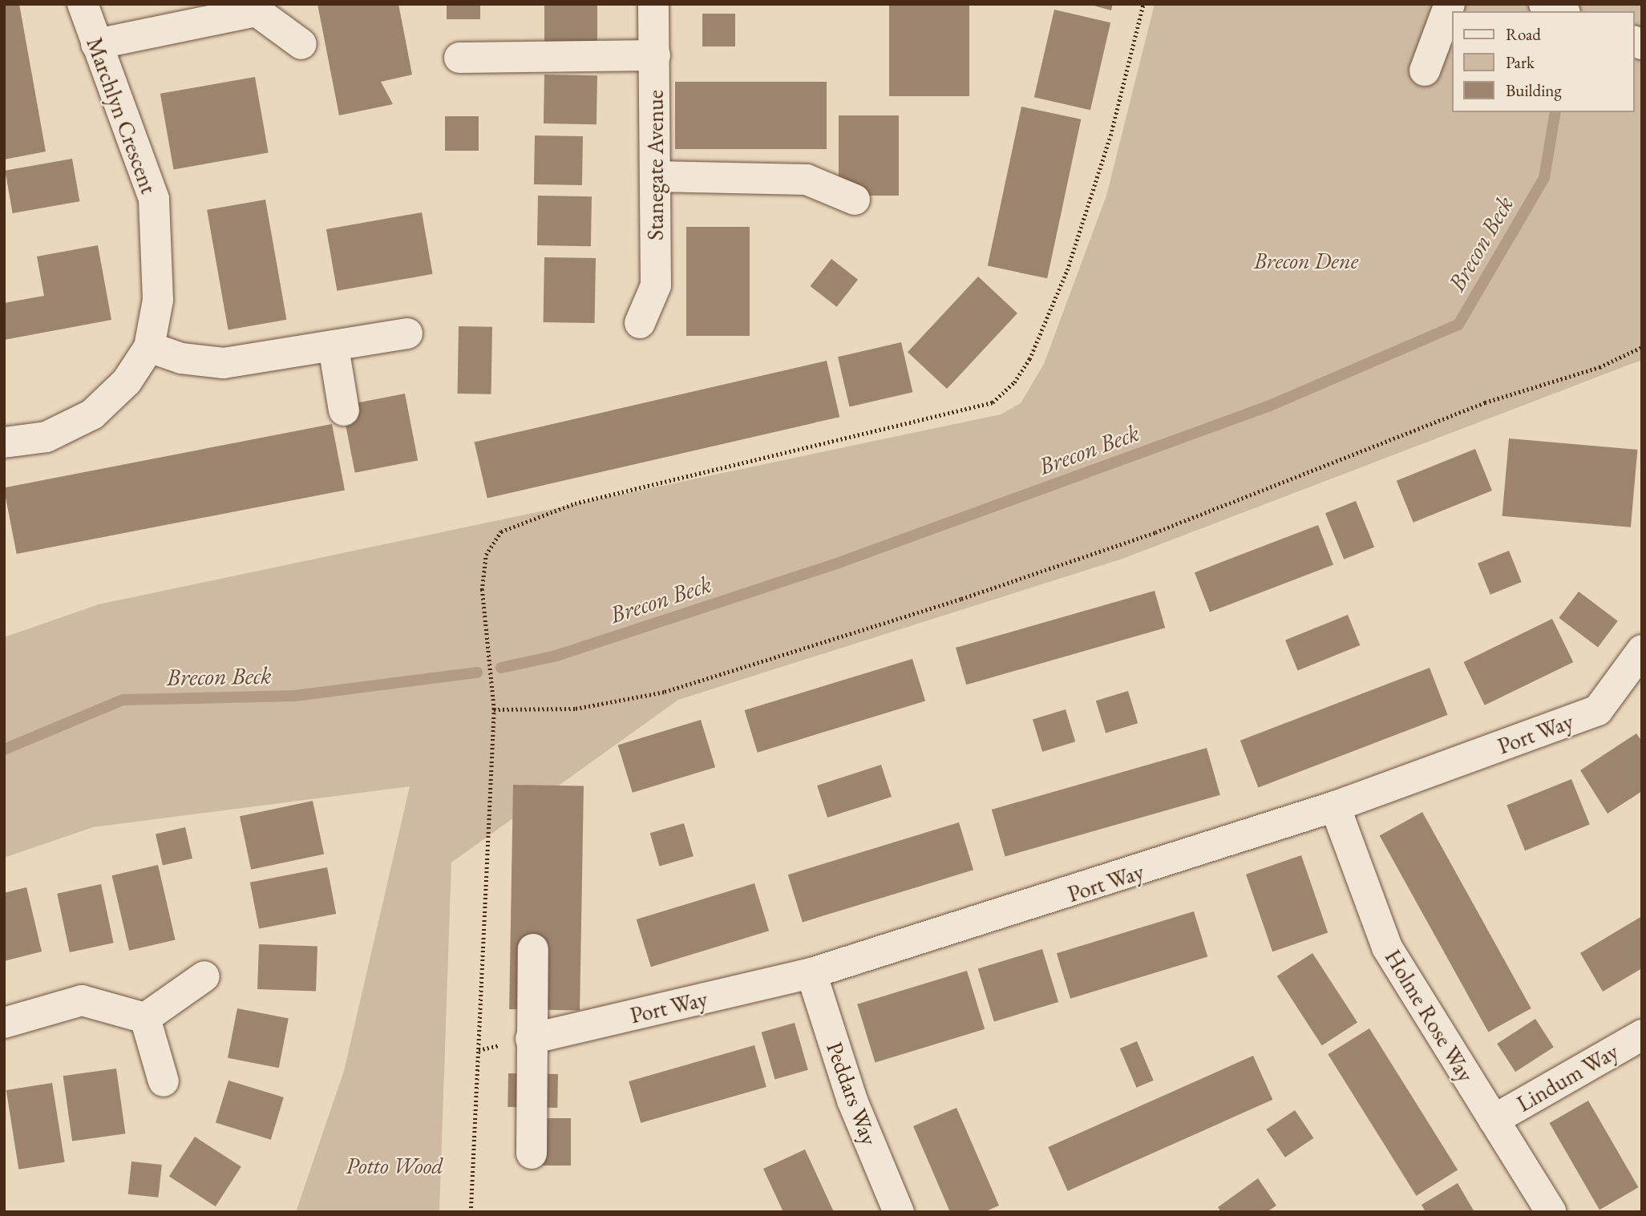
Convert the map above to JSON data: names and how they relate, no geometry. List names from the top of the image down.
{
  "streets": {
    "street": [
      "Marchlyn Crescent",
      "Stanegate Avenue",
      "Port Way",
      "Holme Rose Way",
      "Lindum Way",
      "Peddars Way"
    ]
  },
  "crossings": [
    ["Port Way", "Holme Rose Way"],
    ["Port Way", "Peddars Way"],
    ["Holme Rose Way", "Lindum Way"]
  ],
  "water": ["Brecon Beck"],
  "parks": ["Brecon Dene", "Potto Wood"],
  "legend": ["Road", "Park", "Building"]
}
